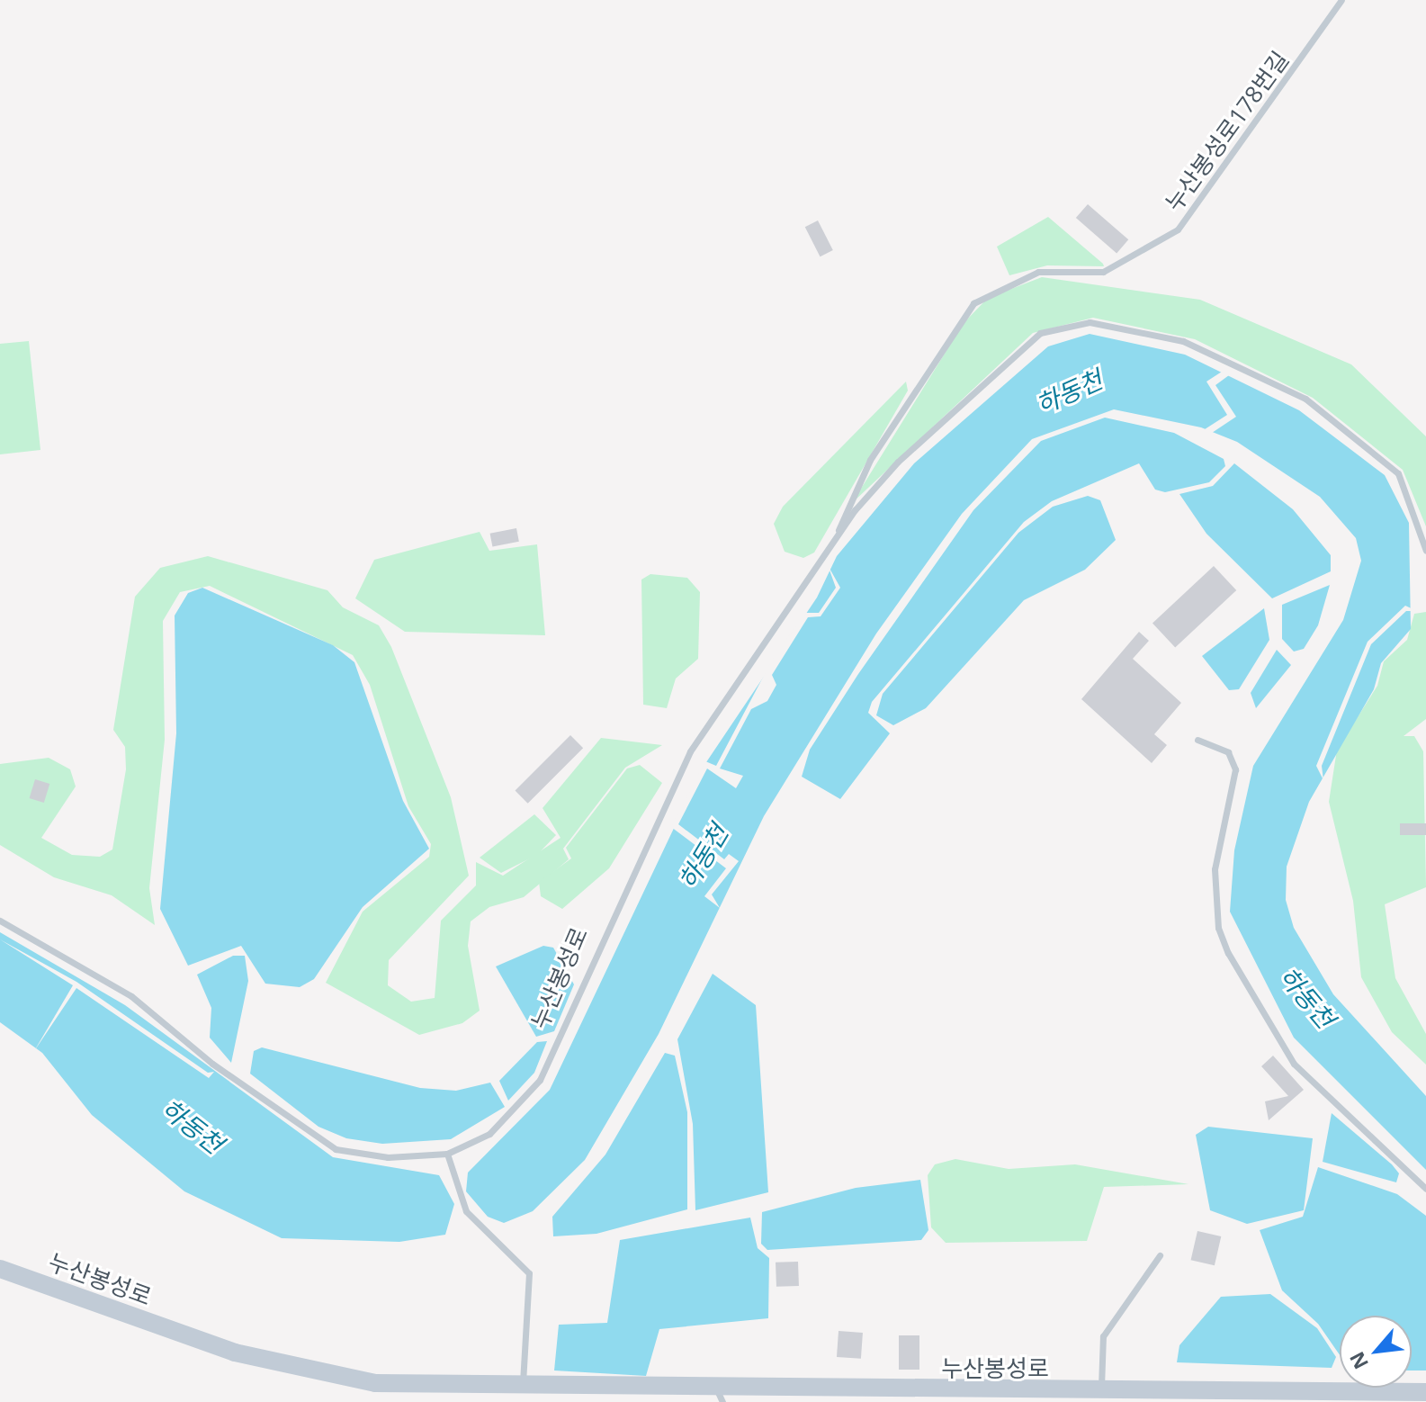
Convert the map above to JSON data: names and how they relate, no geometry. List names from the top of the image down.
{
  "streets": {
    "street": ["누산봉성로"],
    "lane": ["누산봉성로178번길"]
  },
  "crossings": [
    ["누산봉성로178번길", "누산봉성로"]
  ],
  "water": ["하동천"],
  "north": "bottom left"
}
